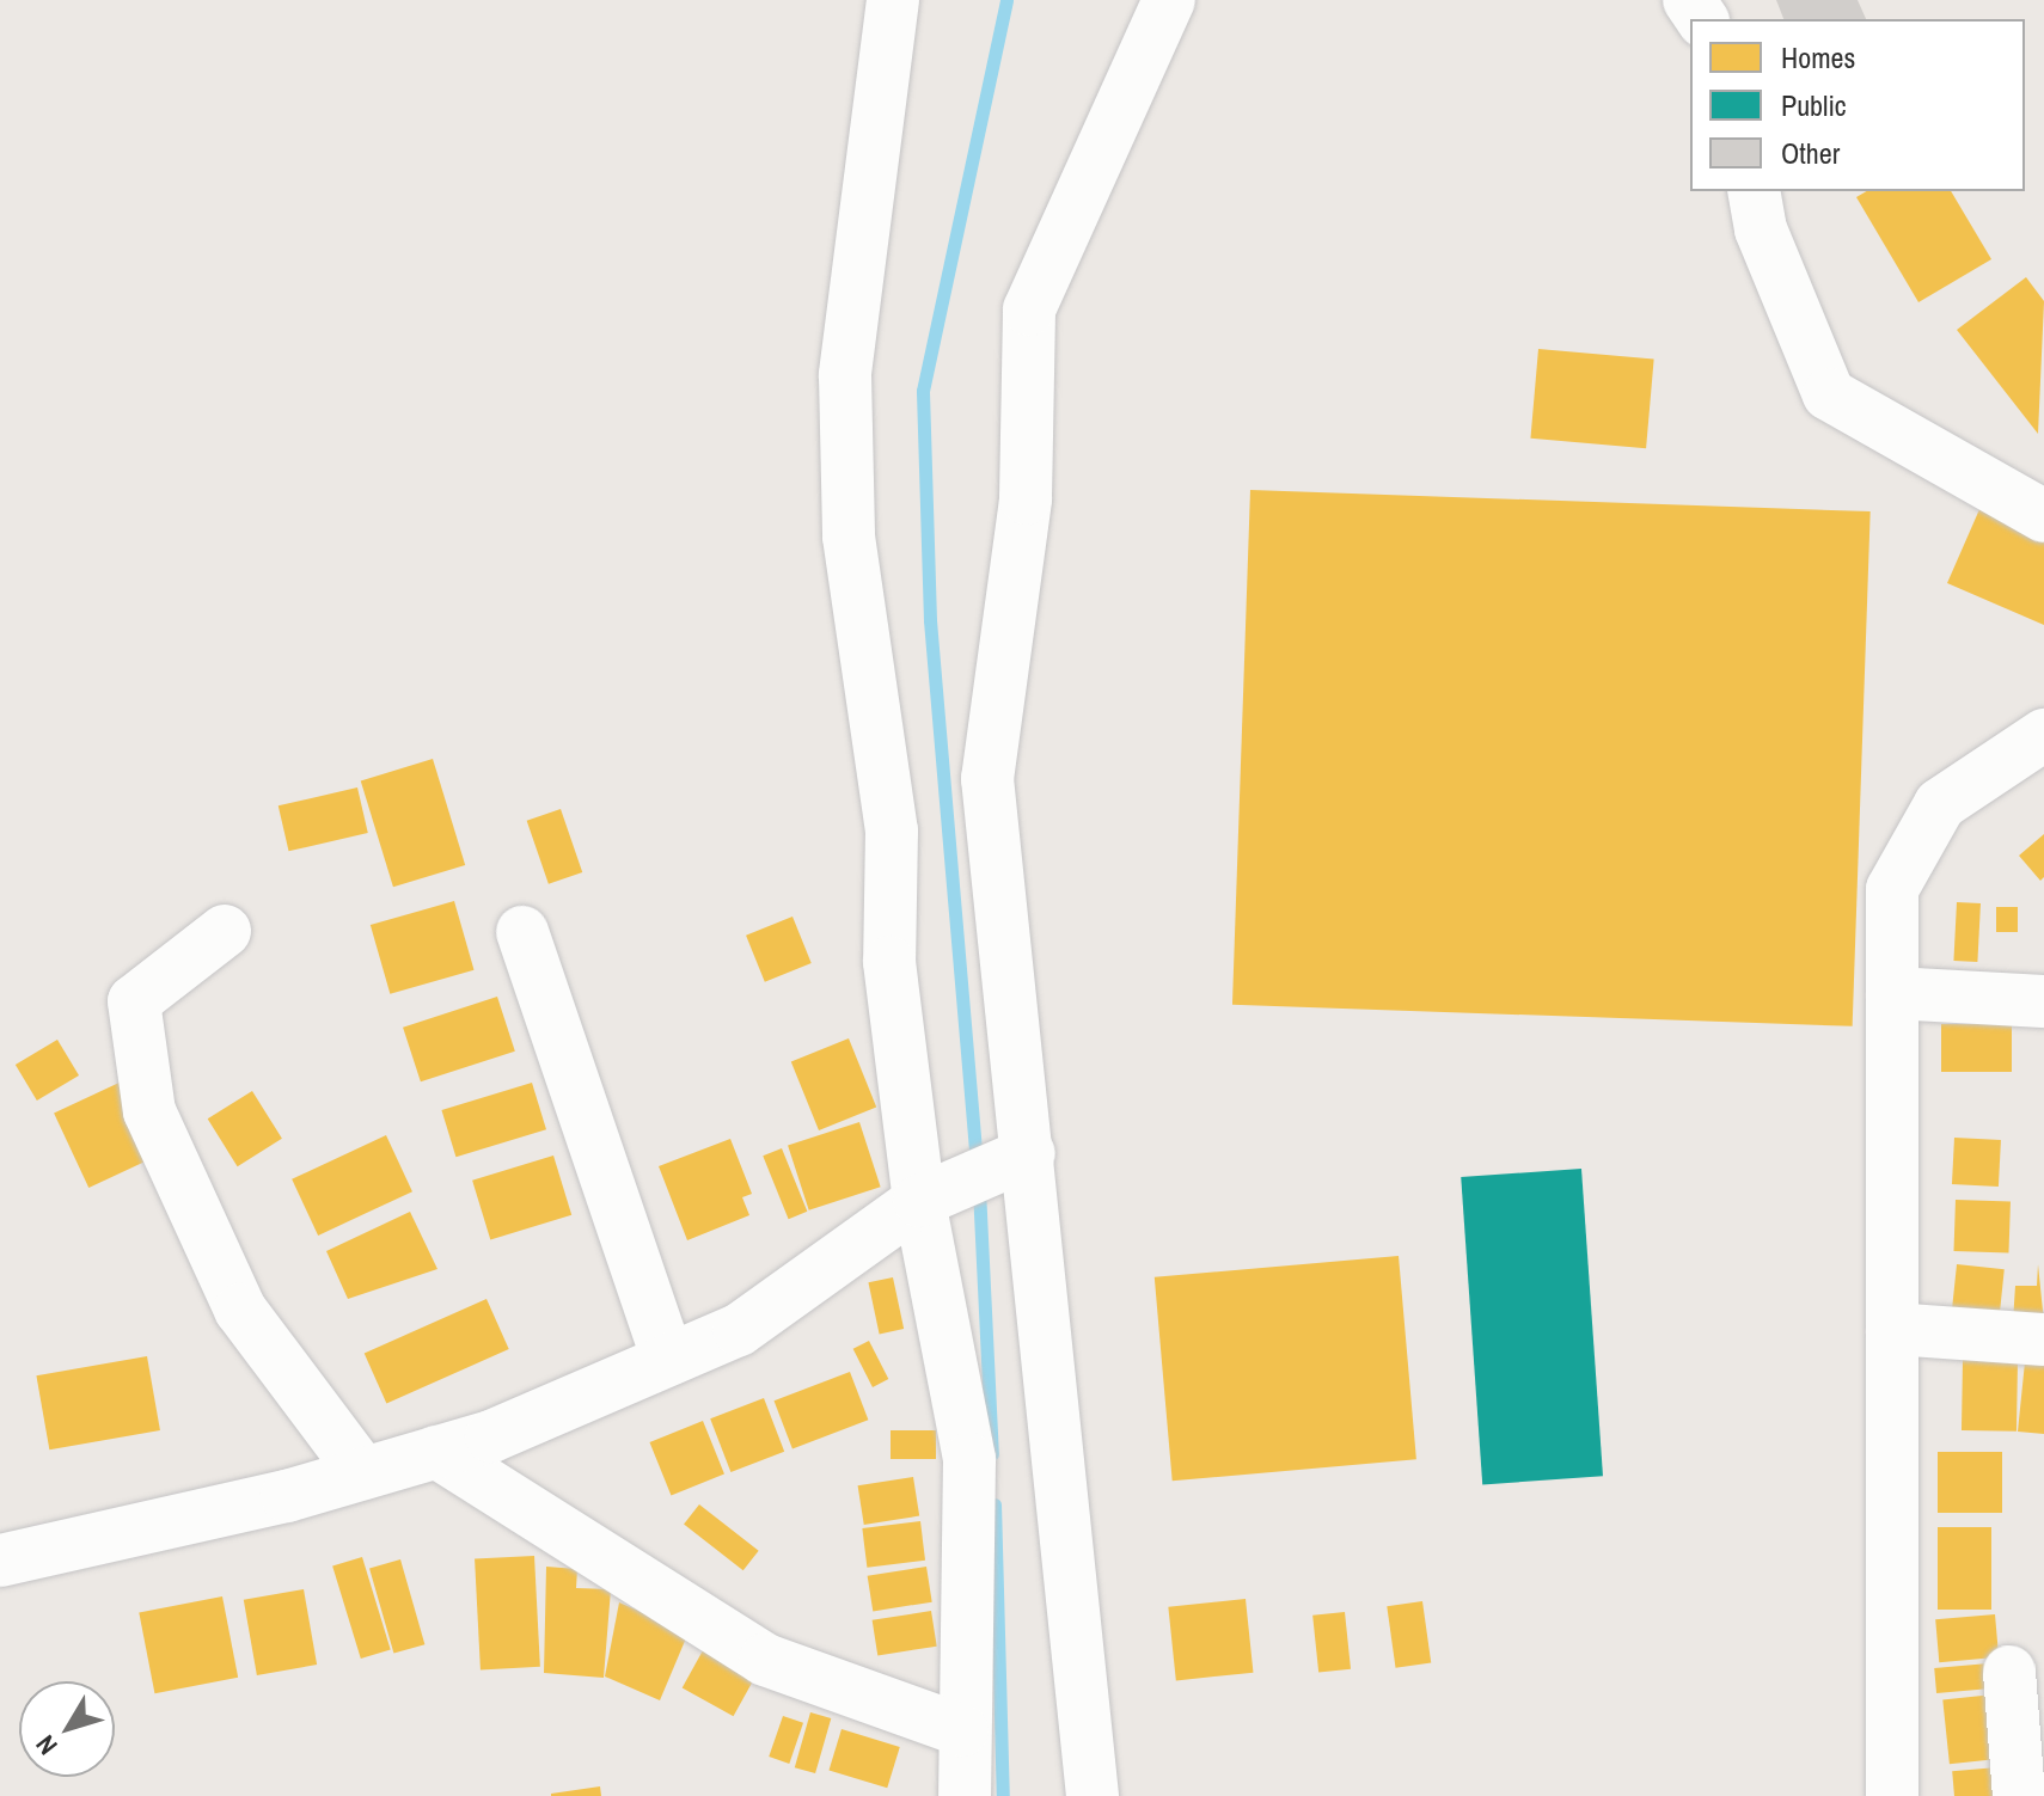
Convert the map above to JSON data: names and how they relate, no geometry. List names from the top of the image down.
{
  "legend": ["Homes", "Public", "Other"],
  "north": "bottom left"
}
